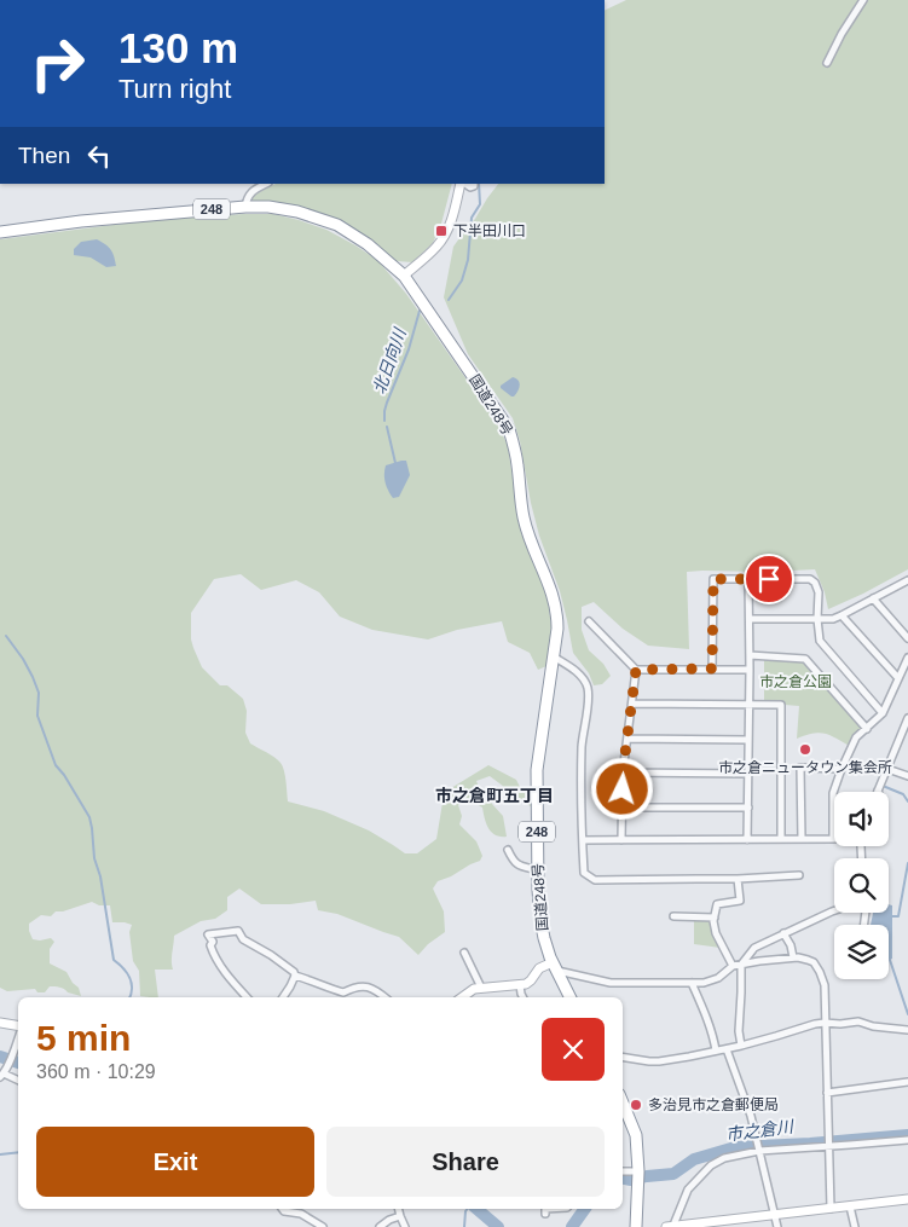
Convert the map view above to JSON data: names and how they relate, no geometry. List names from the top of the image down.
{
  "streets": {
    "highway": ["248", "国道248号"]
  },
  "districts": ["市之倉町五丁目"],
  "water": ["北日向川", "市之倉川"],
  "parks": ["市之倉公園"],
  "places": {
    "transit": ["下半田川口"],
    "other": ["市之倉ニュータウン集会所", "多治見市之倉郵便局"]
  },
  "page": {
    "turn": ["130 m", "Turn right"],
    "then": "Then",
    "heading": ["5 min", "360 m · 10:29"],
    "buttons": ["Exit", "Share"]
  }
}
